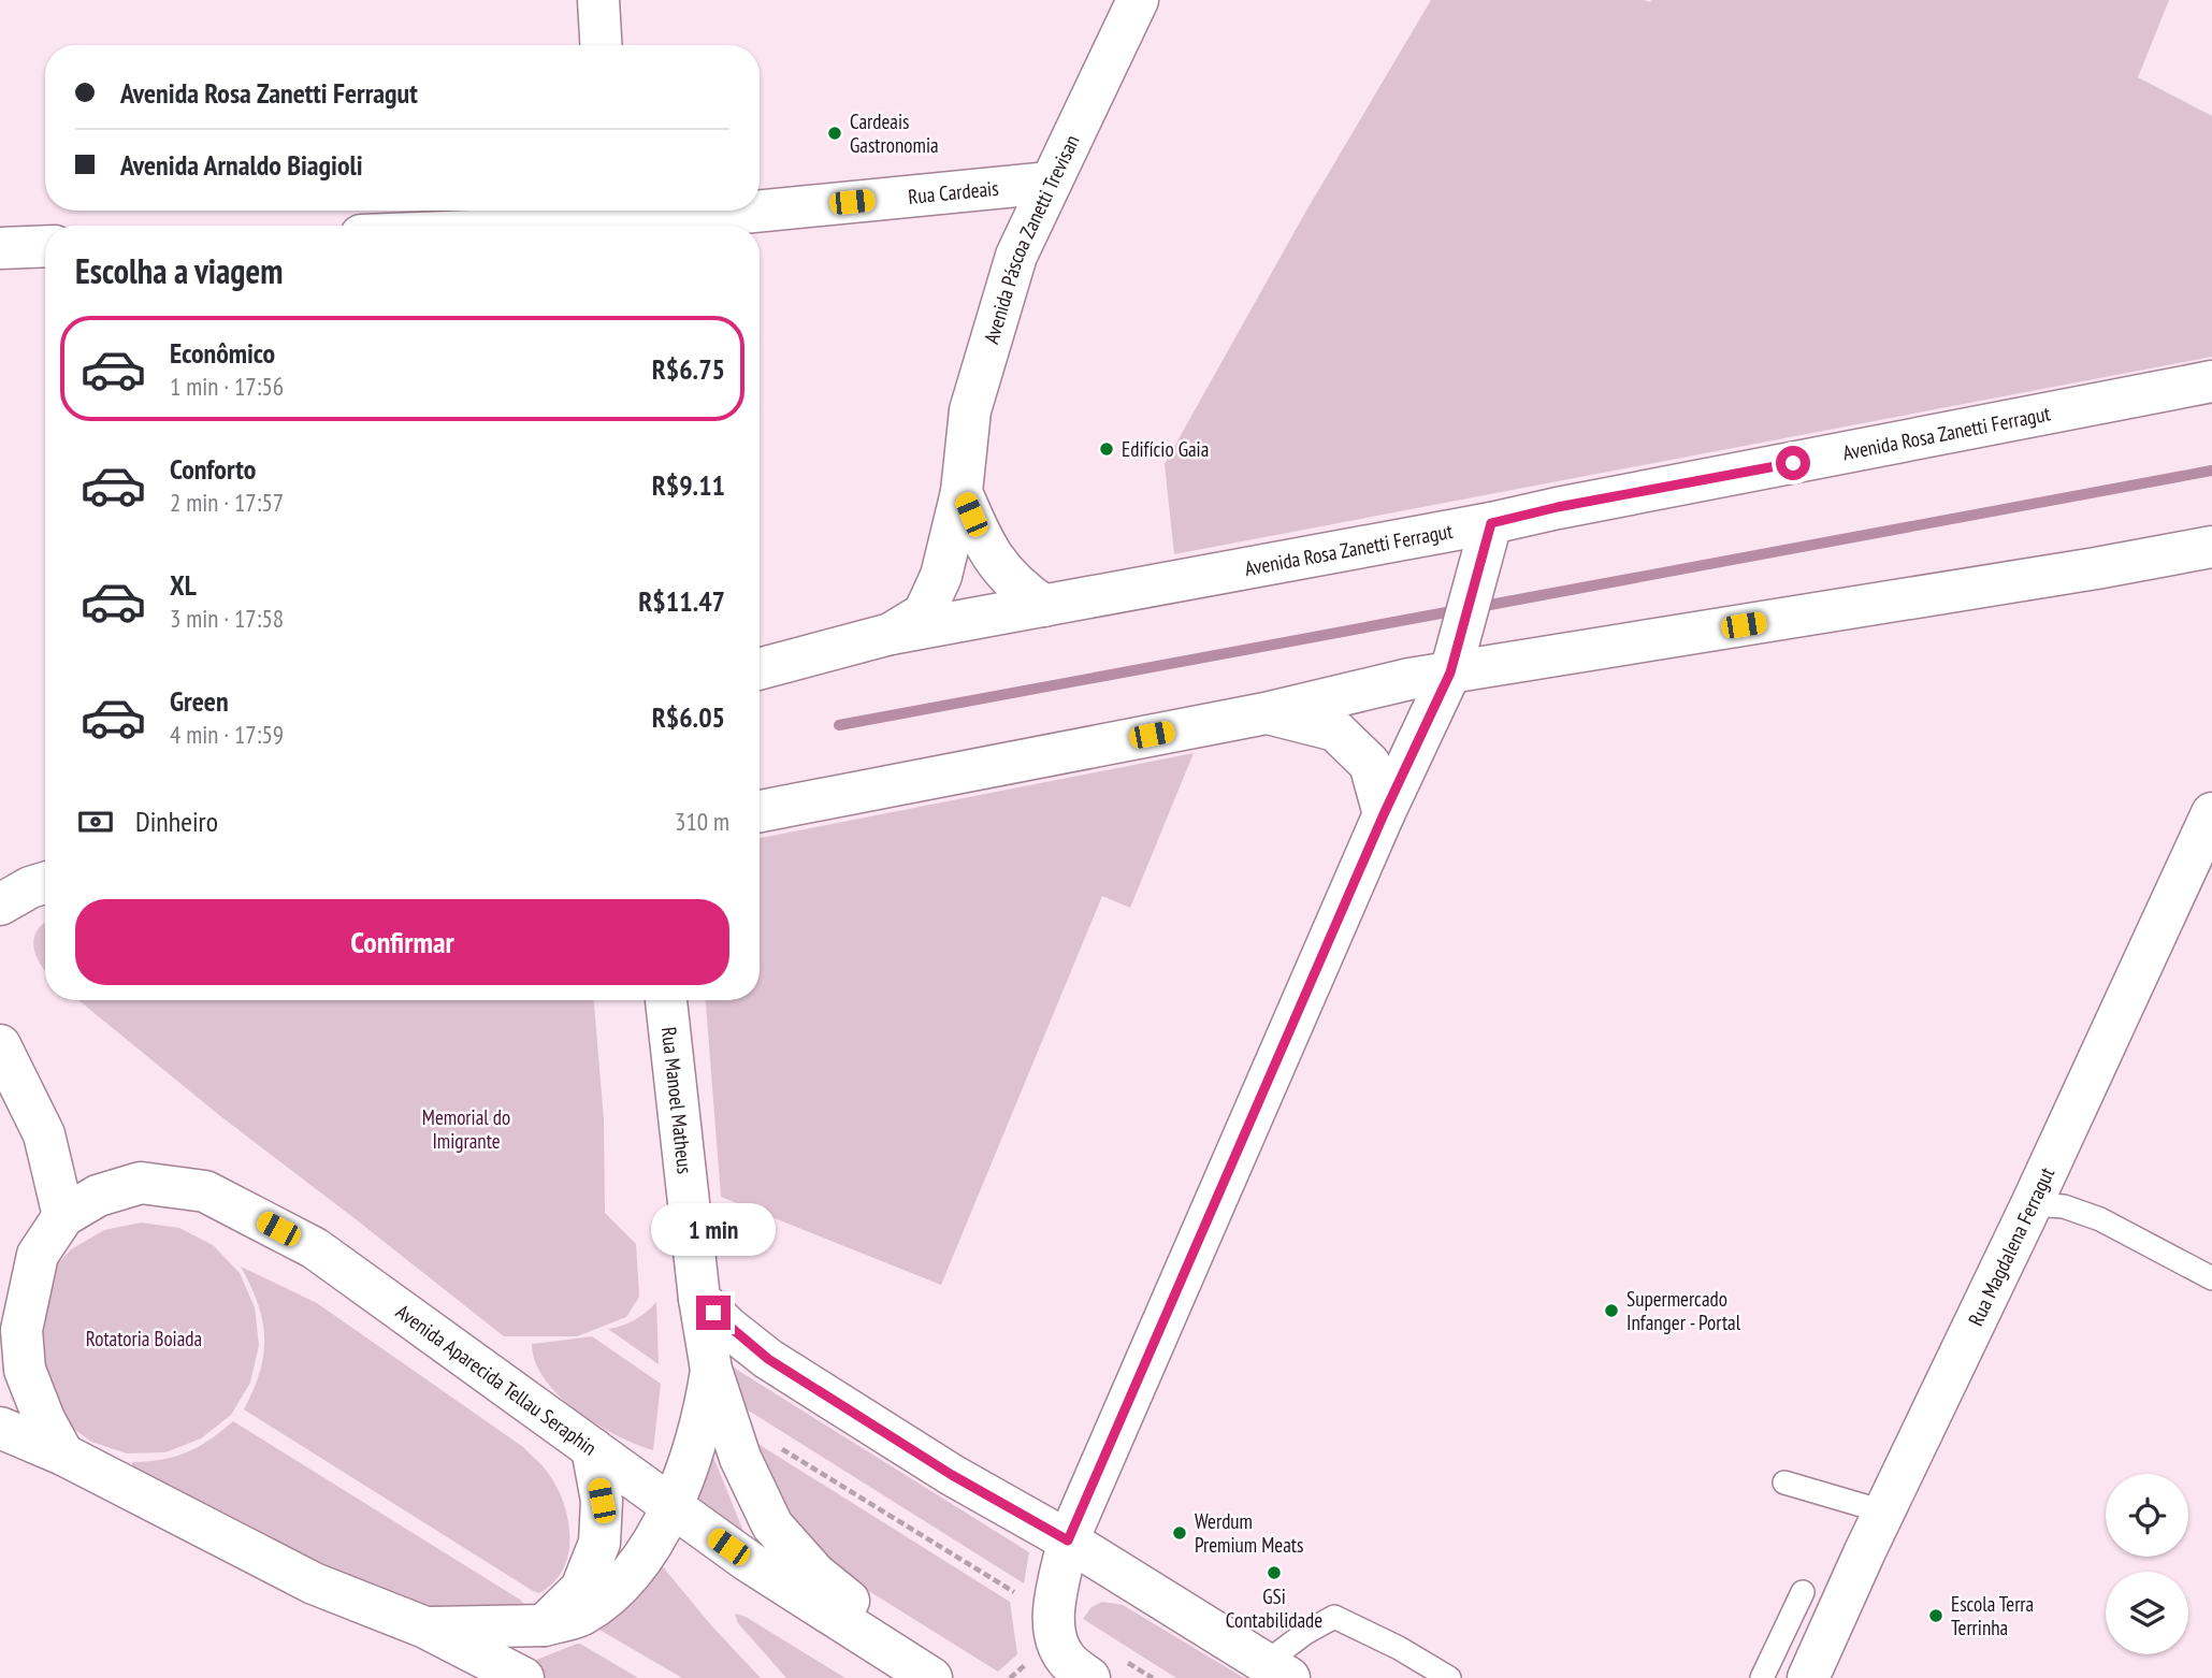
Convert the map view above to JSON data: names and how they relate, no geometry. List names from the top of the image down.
{
  "streets": {
    "main road": [
      "Rua Cardeais",
      "Avenida Páscoa Zanetti Trevisan",
      "Avenida Rosa Zanetti Ferragut",
      "Rua Manoel Matheus",
      "Rua Magdalena Ferragut",
      "Avenida Aparecida Tellau Seraphin"
    ]
  },
  "crossings": [
    ["Rua Cardeais", "Avenida Páscoa Zanetti Trevisan"],
    ["Avenida Páscoa Zanetti Trevisan", "Avenida Rosa Zanetti Ferragut"]
  ],
  "parks": ["Memorial do Imigrante", "Rotatoria Boiada"],
  "places": [
    "Cardeais Gastronomia",
    "Edifício Gaia",
    "Supermercado Infanger - Portal",
    "Werdum Premium Meats",
    "GSi Contabilidade",
    "Escola Terra Terrinha"
  ],
  "page": {
    "banner": ["Avenida Rosa Zanetti Ferragut", "Avenida Arnaldo Biagioli"],
    "heading": "Escolha a viagem",
    "list": [
      {
        "name": "Econômico",
        "note": "1 min · 17:56",
        "value": "R$6.75"
      },
      {
        "name": "Conforto",
        "note": "2 min · 17:57",
        "value": "R$9.11"
      },
      {
        "name": "XL",
        "note": "3 min · 17:58",
        "value": "R$11.47"
      },
      {
        "name": "Green",
        "note": "4 min · 17:59",
        "value": "R$6.05"
      }
    ],
    "pay": ["Dinheiro", "310 m"],
    "buttons": "Confirmar",
    "bubble": "1 min"
  }
}
